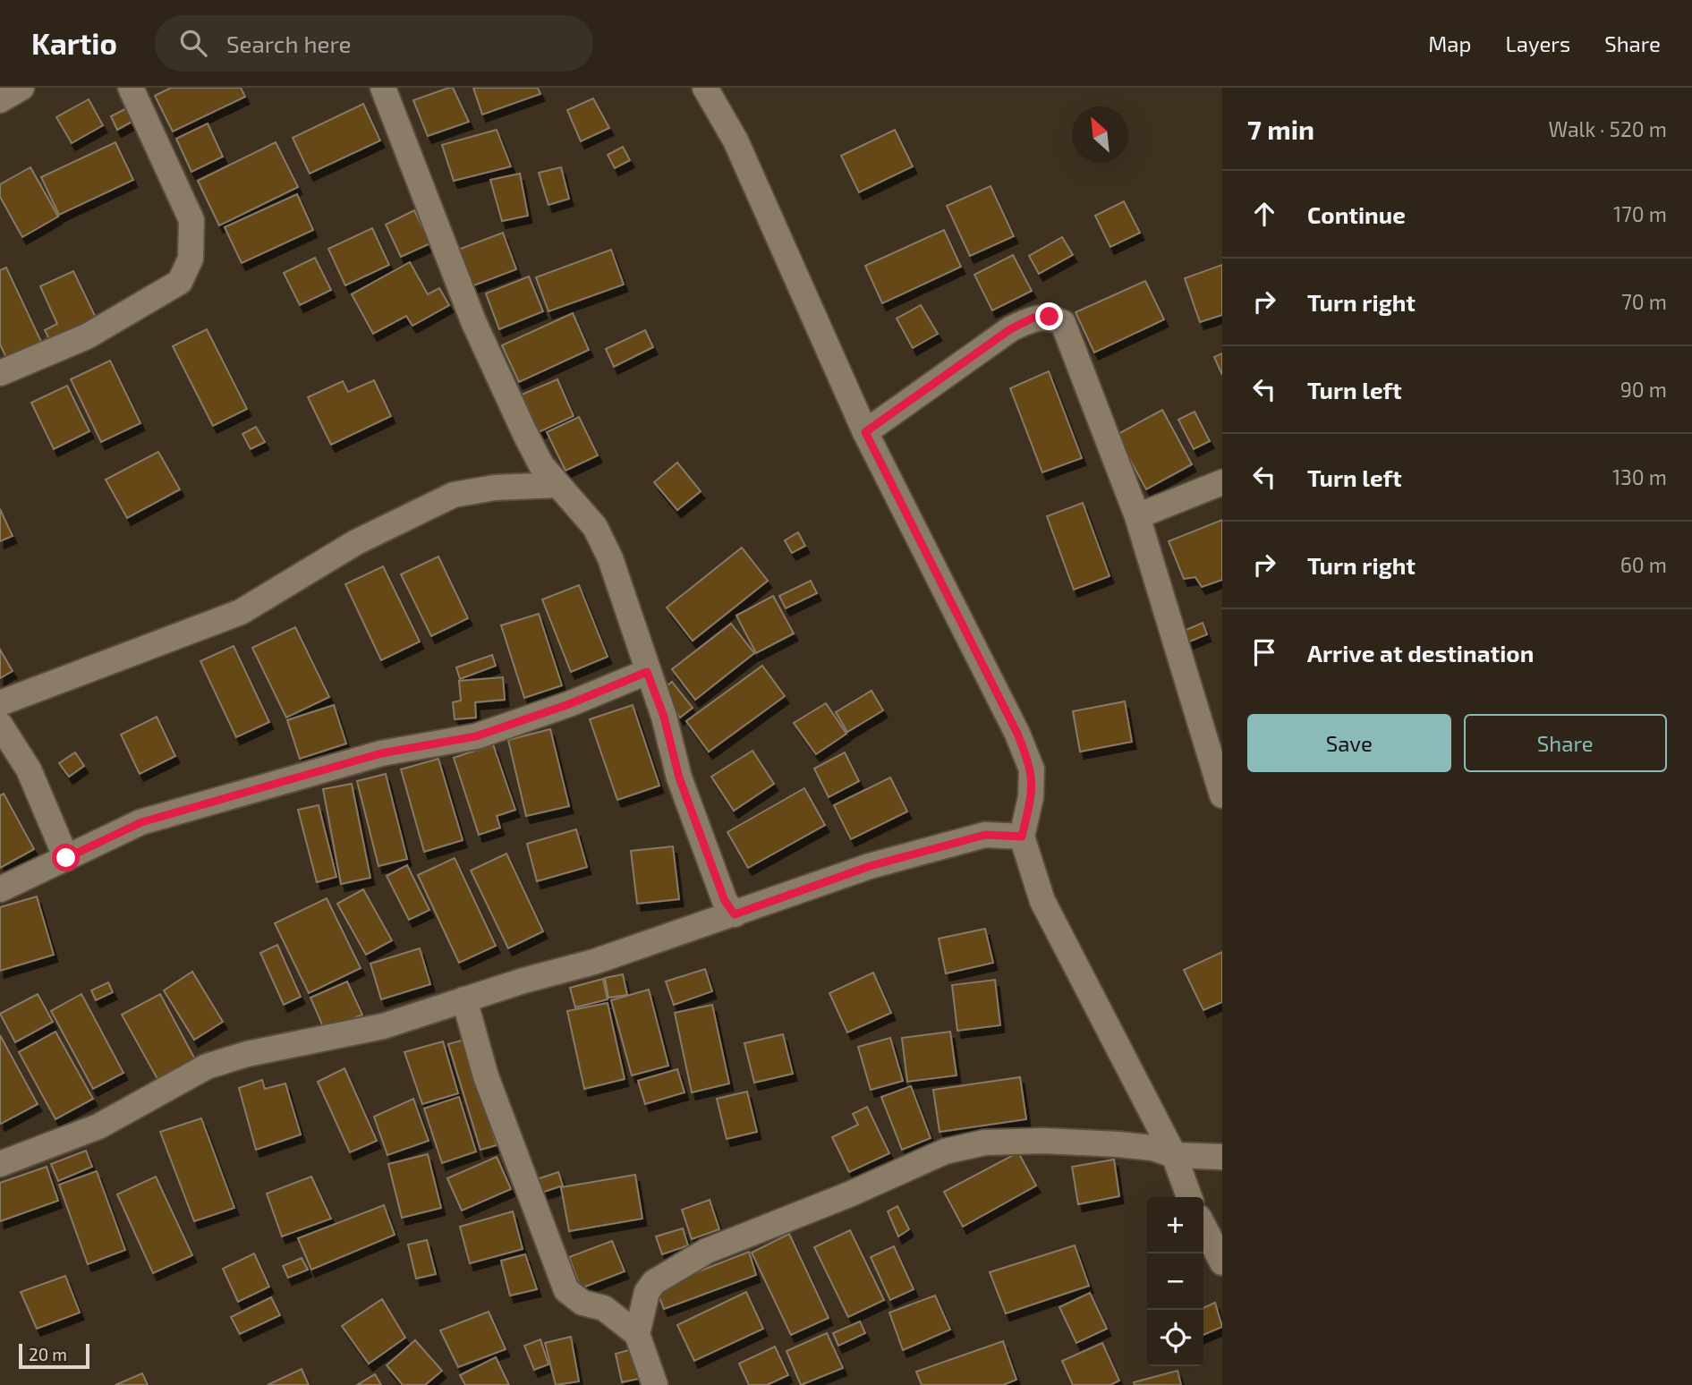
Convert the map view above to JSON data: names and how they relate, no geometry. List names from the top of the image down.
{
  "scale_bar": "20 m",
  "north": "top left",
  "page": {
    "header": "Kartio",
    "search": "Search here",
    "nav": ["Map", "Layers", "Share"],
    "heading": ["7 min", "Walk · 520 m"],
    "list": [
      ["Continue", "170 m"],
      ["Turn right", "70 m"],
      ["Turn left", "90 m"],
      ["Turn left", "130 m"],
      ["Turn right", "60 m"],
      "Arrive at destination"
    ],
    "buttons": ["Save", "Share"],
    "map_buttons": ["+", "−"],
    "scale": "20 m"
  }
}
